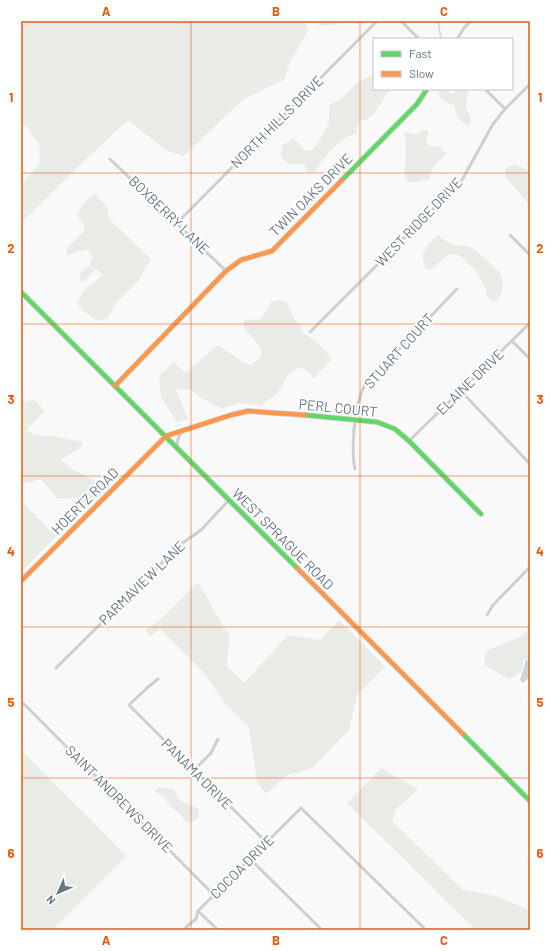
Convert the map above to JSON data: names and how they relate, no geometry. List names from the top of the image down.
{
  "streets": {
    "street": [
      "NORTH HILLS DRIVE",
      "TWIN OAKS DRIVE",
      "BOXBERRY LANE",
      "WEST RIDGE DRIVE",
      "STUART COURT",
      "ELAINE DRIVE",
      "PERL COURT",
      "HOERTZ ROAD",
      "WEST SPRAGUE ROAD",
      "PARMAVIEW LANE",
      "PANAMA DRIVE",
      "SAINT ANDREWS DRIVE",
      "COCOA DRIVE"
    ]
  },
  "crossings": [
    ["NORTH HILLS DRIVE", "BOXBERRY LANE"],
    ["TWIN OAKS DRIVE", "BOXBERRY LANE"],
    ["TWIN OAKS DRIVE", "WEST SPRAGUE ROAD"],
    ["STUART COURT", "PERL COURT"],
    ["ELAINE DRIVE", "PERL COURT"],
    ["PERL COURT", "HOERTZ ROAD"],
    ["PERL COURT", "WEST SPRAGUE ROAD"],
    ["HOERTZ ROAD", "WEST SPRAGUE ROAD"],
    ["WEST SPRAGUE ROAD", "PARMAVIEW LANE"],
    ["PANAMA DRIVE", "COCOA DRIVE"],
    ["SAINT ANDREWS DRIVE", "COCOA DRIVE"]
  ],
  "legend": ["Fast", "Slow"],
  "north": "bottom left",
  "grid": {
    "columns": ["A", "B", "C"],
    "rows": [
      "1",
      "2",
      "3",
      "4",
      "5",
      "6"
    ]
  }
}
